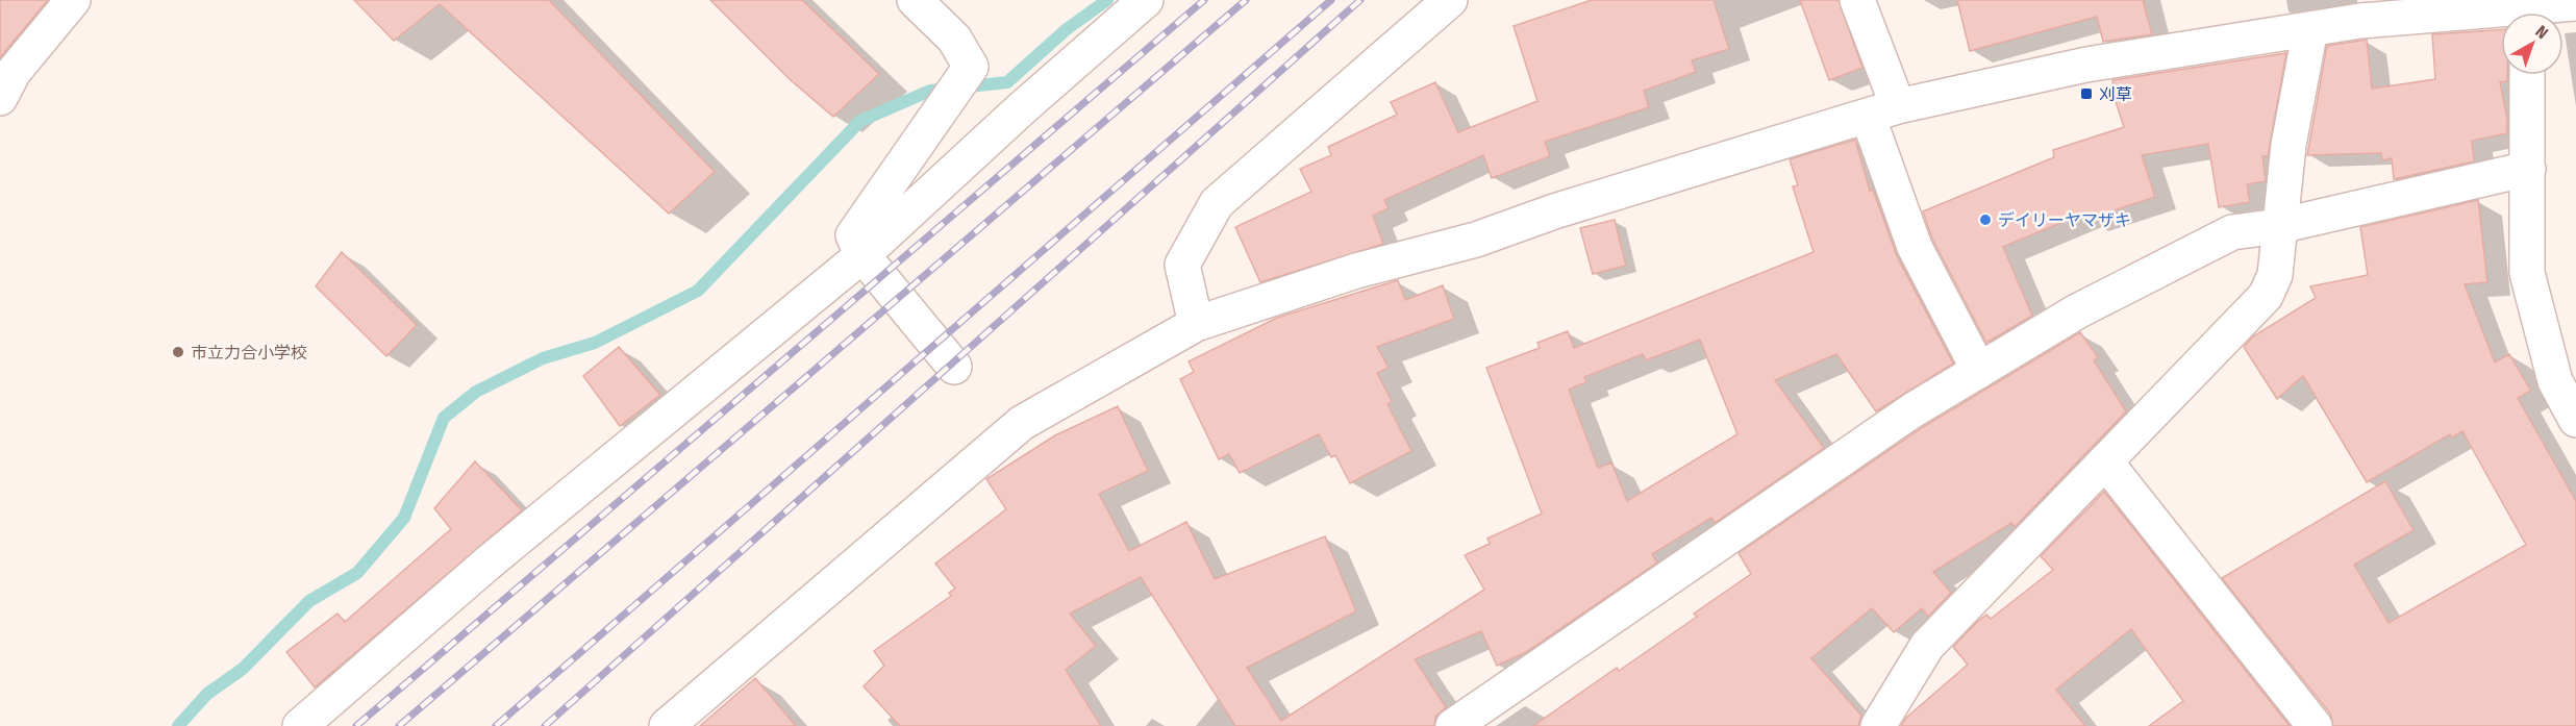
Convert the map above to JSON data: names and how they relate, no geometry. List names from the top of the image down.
{
  "places": {
    "transit": ["刈草"],
    "other": ["デイリーヤマザキ", "市立力合小学校"]
  },
  "north": "top right"
}
